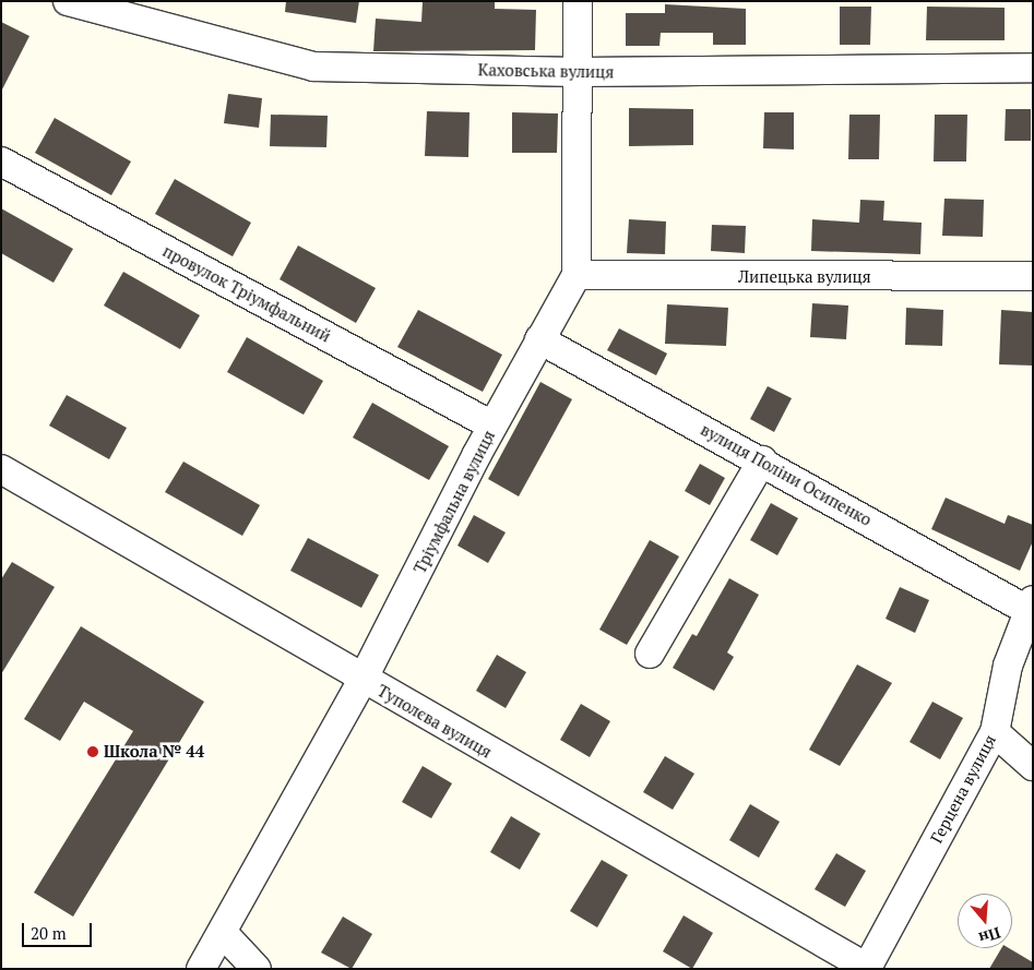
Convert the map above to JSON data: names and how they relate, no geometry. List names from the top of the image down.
{
  "streets": {
    "street": [
      "Каховська вулиця",
      "Липецька вулиця",
      "провулок Тріумфальний",
      "вулиця Поліни Осипенко",
      "Тріумфальна вулиця",
      "Туполєва вулиця",
      "Герцена вулиця"
    ]
  },
  "crossings": [
    ["Каховська вулиця", "Тріумфальна вулиця"],
    ["Липецька вулиця", "Тріумфальна вулиця"],
    ["провулок Тріумфальний", "Тріумфальна вулиця"],
    ["вулиця Поліни Осипенко", "Тріумфальна вулиця"],
    ["вулиця Поліни Осипенко", "Герцена вулиця"],
    ["Тріумфальна вулиця", "Туполєва вулиця"],
    ["Туполєва вулиця", "Герцена вулиця"]
  ],
  "places": ["Школа № 44"],
  "scale_bar": "20 m",
  "north": "bottom"
}
